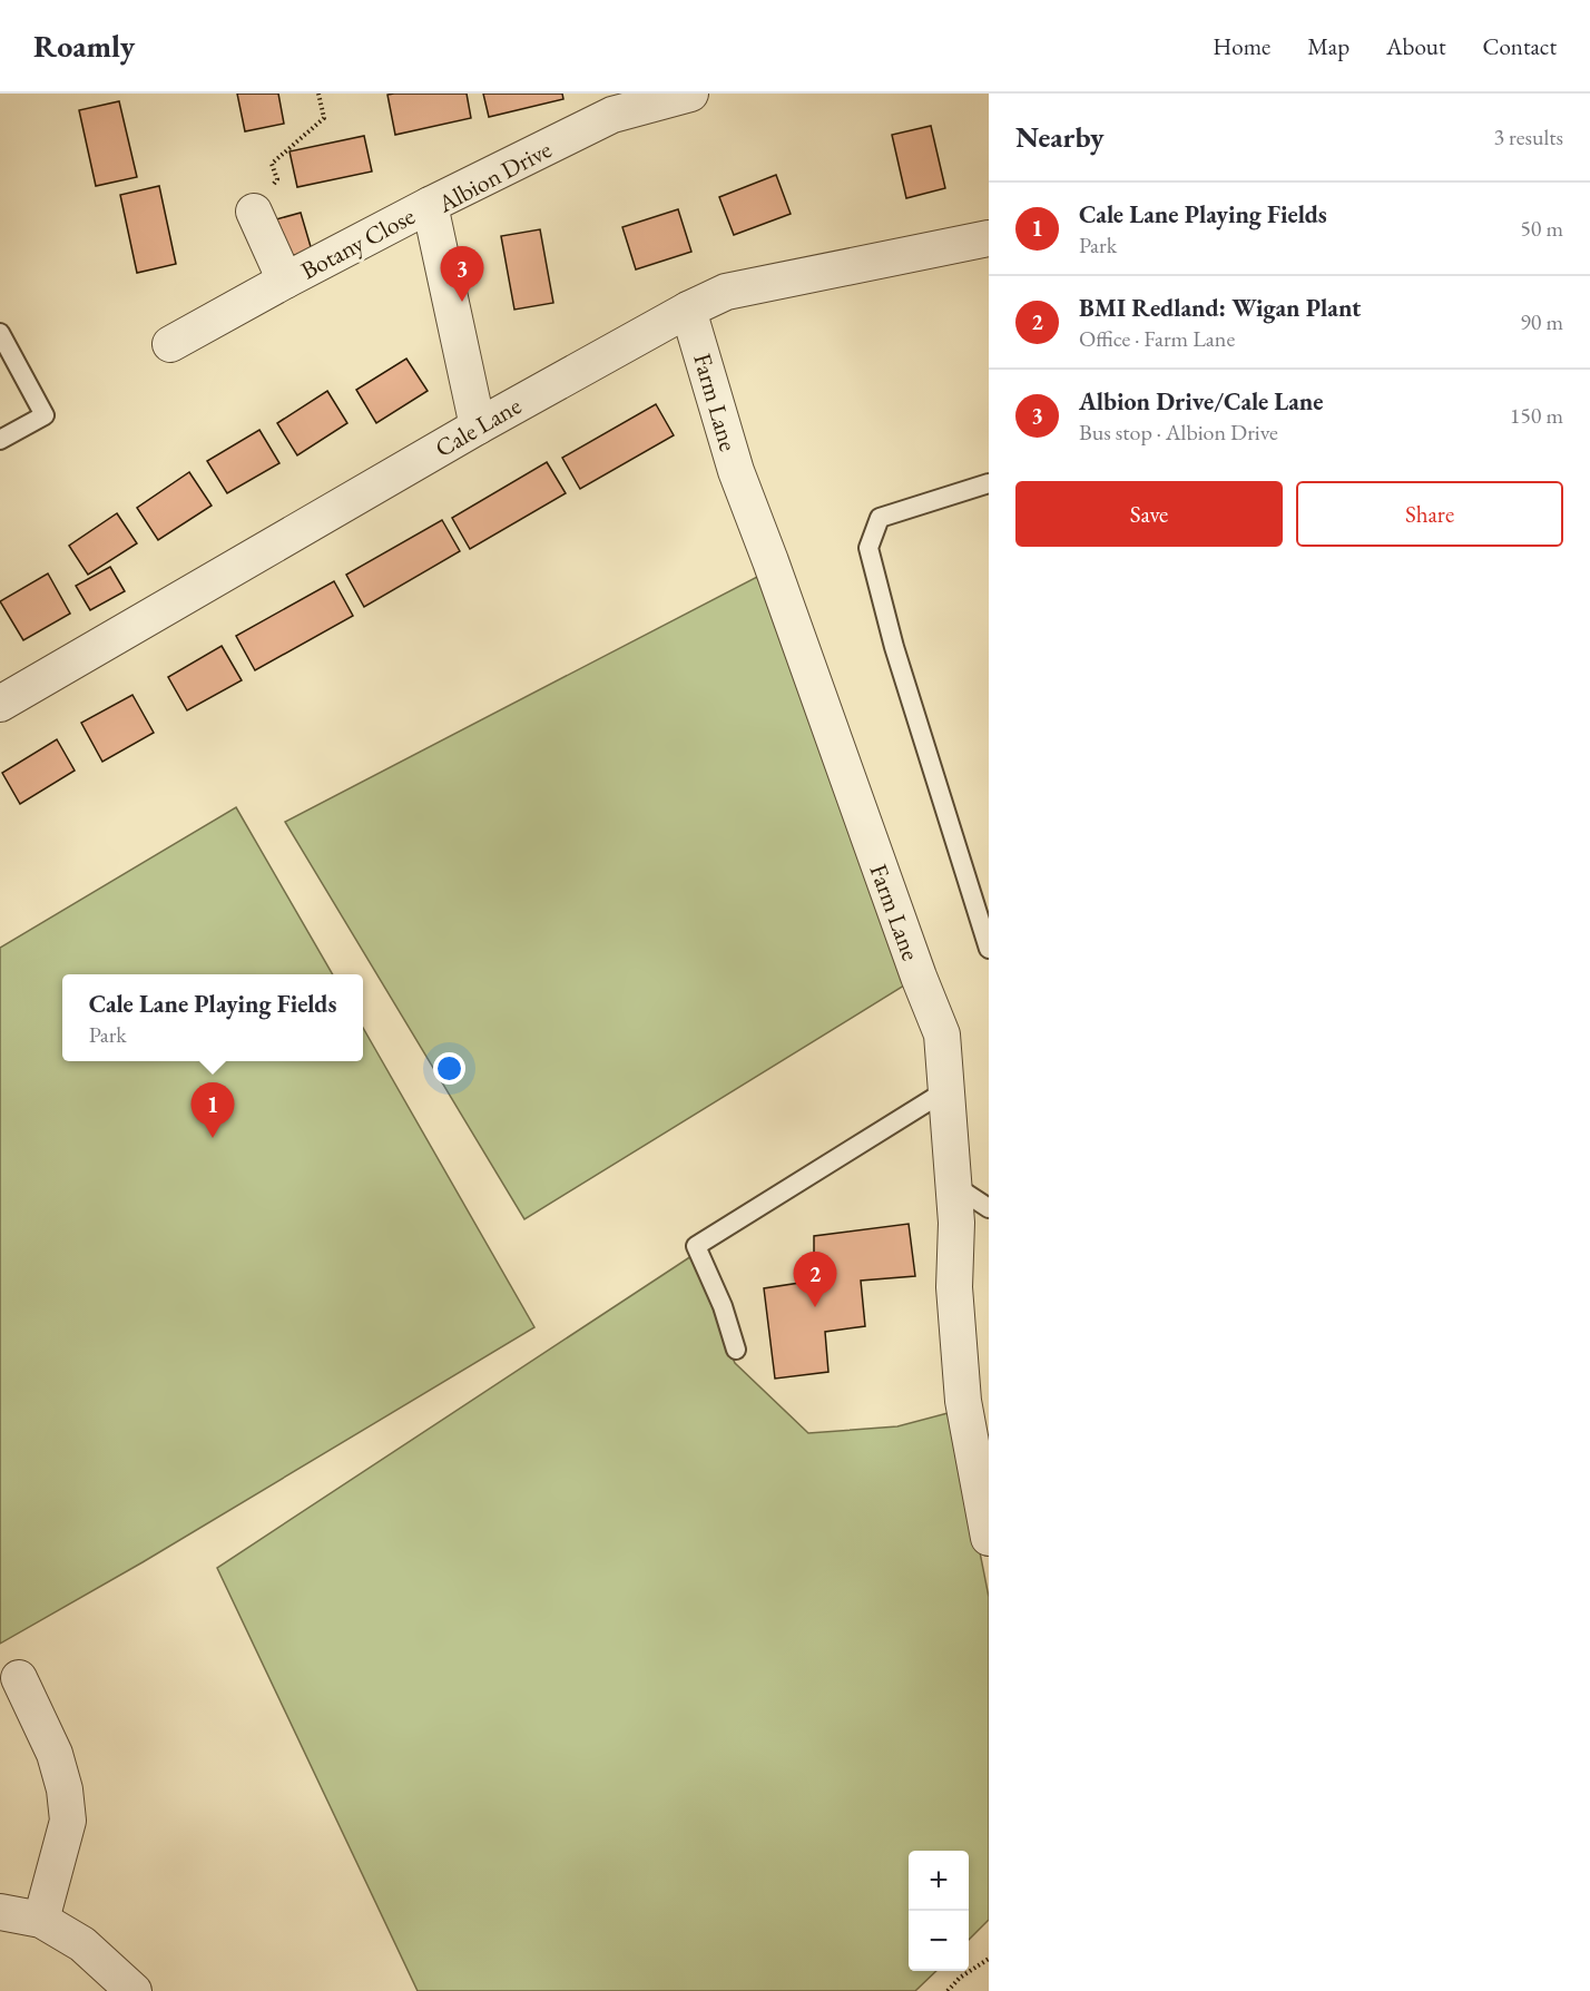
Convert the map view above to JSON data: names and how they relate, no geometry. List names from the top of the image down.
{
  "streets": {
    "street": [
      "Albion Drive",
      "Botany Close",
      "Farm Lane",
      "Cale Lane"
    ]
  },
  "crossings": [
    ["Albion Drive", "Botany Close"],
    ["Albion Drive", "Cale Lane"],
    ["Farm Lane", "Cale Lane"]
  ],
  "page": {
    "header": "Roamly",
    "nav": [
      "Home",
      "Map",
      "About",
      "Contact"
    ],
    "heading": ["Nearby", "3 results"],
    "list": [
      {
        "mark": "1",
        "name": "Cale Lane Playing Fields",
        "note": "Park",
        "value": "50 m"
      },
      {
        "mark": "2",
        "name": "BMI Redland: Wigan Plant",
        "note": "Office · Farm Lane",
        "value": "90 m"
      },
      {
        "mark": "3",
        "name": "Albion Drive/Cale Lane",
        "note": "Bus stop · Albion Drive",
        "value": "150 m"
      }
    ],
    "pins": ["3", "1", "2"],
    "buttons": ["Save", "Share"],
    "popup": ["Cale Lane Playing Fields", "Park"],
    "map_buttons": ["+", "−"]
  }
}
